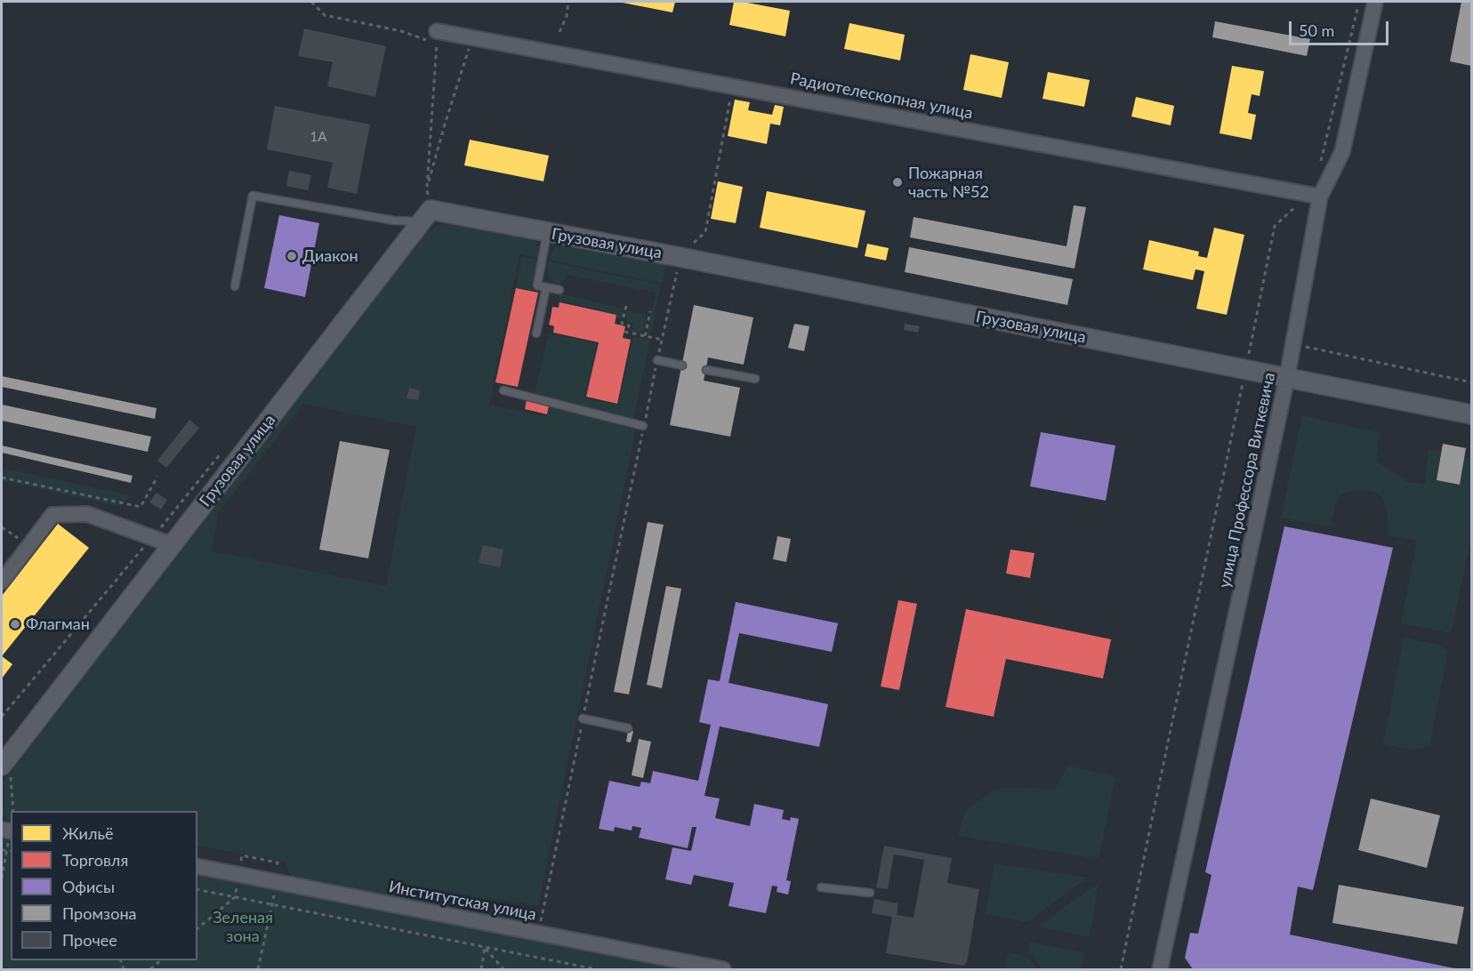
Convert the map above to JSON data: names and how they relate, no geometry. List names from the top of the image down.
{
  "streets": {
    "street": [
      "Радиотелескопная улица",
      "Грузовая улица",
      "улица Профессора Виткевича",
      "Институтская улица"
    ]
  },
  "crossings": [
    ["Радиотелескопная улица", "улица Профессора Виткевича"],
    ["Грузовая улица", "улица Профессора Виткевича"]
  ],
  "parks": ["Зеленая зона"],
  "places": ["Пожарная часть №52", "Диакон", "Флагман"],
  "house_numbers": ["1А"],
  "legend": [
    "Жильё",
    "Торговля",
    "Офисы",
    "Промзона",
    "Прочее"
  ],
  "scale_bar": "50 m"
}
